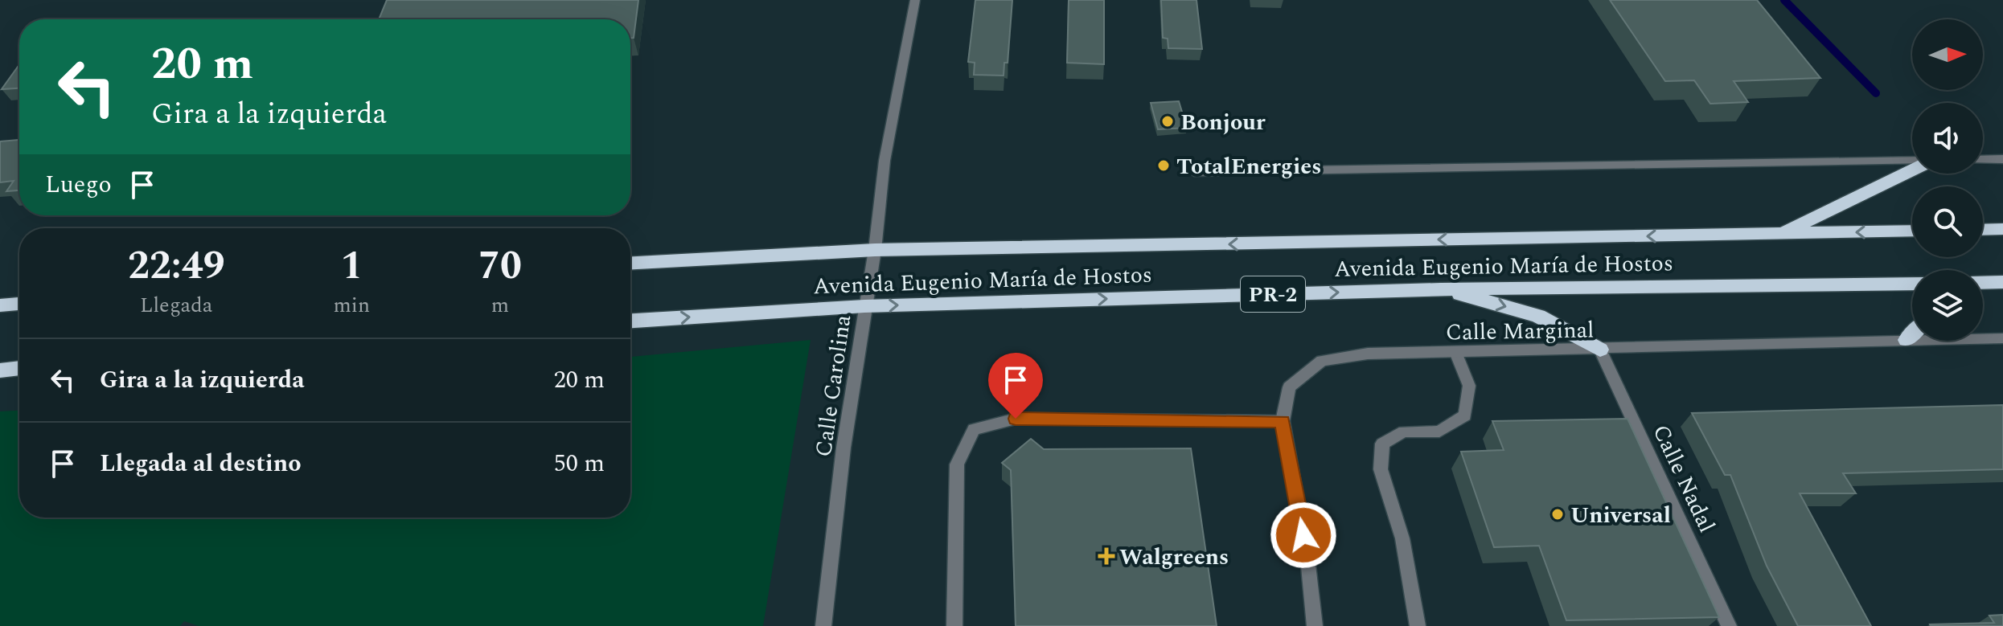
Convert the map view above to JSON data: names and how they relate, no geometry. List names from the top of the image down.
{
  "streets": {
    "highway": ["Avenida Eugenio María de Hostos", "PR-2"],
    "street": ["Calle Marginal", "Calle Carolina", "Calle Nadal"]
  },
  "crossings": [
    ["Avenida Eugenio María de Hostos", "Calle Carolina"],
    ["Calle Marginal", "Calle Nadal"]
  ],
  "places": {
    "other": ["Bonjour", "TotalEnergies", "Universal"],
    "health": ["Walgreens"]
  },
  "north": "right",
  "page": {
    "turn": ["20 m", "Gira a la izquierda"],
    "then": "Luego",
    "eta": [
      "22:49",
      "Llegada",
      "1",
      "min",
      "70",
      "m"
    ],
    "list": [
      {
        "name": "Gira a la izquierda",
        "value": "20 m"
      },
      {
        "name": "Llegada al destino",
        "value": "50 m"
      }
    ]
  }
}
